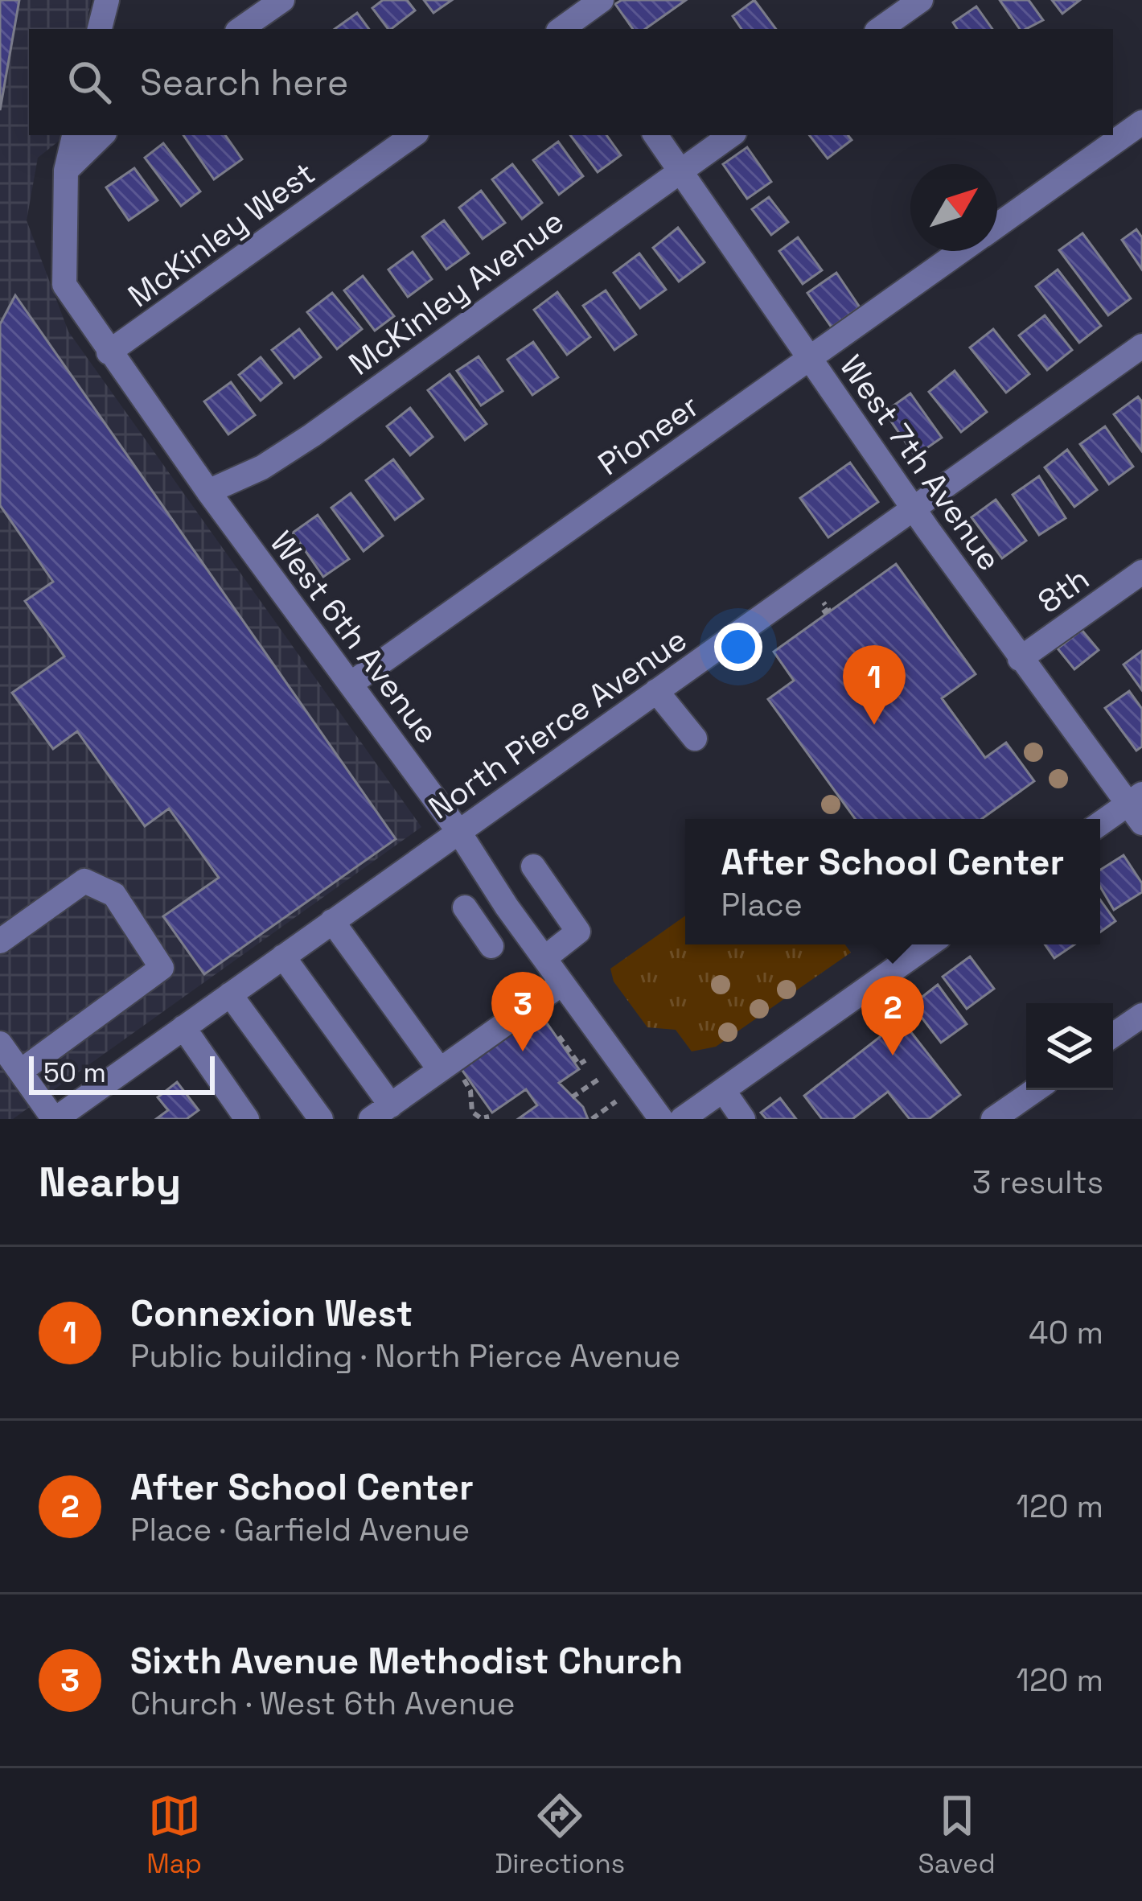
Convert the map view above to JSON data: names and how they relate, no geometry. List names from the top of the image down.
{
  "streets": {
    "street": [
      "McKinley West",
      "McKinley Avenue",
      "Pioneer",
      "West 7th Avenue",
      "8th",
      "West 6th Avenue",
      "North Pierce Avenue"
    ]
  },
  "crossings": [
    ["McKinley West", "West 6th Avenue"],
    ["McKinley Avenue", "West 7th Avenue"],
    ["McKinley Avenue", "West 6th Avenue"],
    ["Pioneer", "West 7th Avenue"],
    ["Pioneer", "West 6th Avenue"],
    ["West 7th Avenue", "8th"],
    ["West 7th Avenue", "North Pierce Avenue"],
    ["West 6th Avenue", "North Pierce Avenue"]
  ],
  "scale_bar": "50 m",
  "north": "top right",
  "page": {
    "search": "Search here",
    "pins": ["1", "3", "2"],
    "popup": ["After School Center", "Place"],
    "scale": "50 m",
    "heading": ["Nearby", "3 results"],
    "list": [
      {
        "mark": "1",
        "name": "Connexion West",
        "note": "Public building · North Pierce Avenue",
        "value": "40 m"
      },
      {
        "mark": "2",
        "name": "After School Center",
        "note": "Place · Garfield Avenue",
        "value": "120 m"
      },
      {
        "mark": "3",
        "name": "Sixth Avenue Methodist Church",
        "note": "Church · West 6th Avenue",
        "value": "120 m"
      }
    ],
    "nav": ["Map", "Directions", "Saved"]
  }
}
